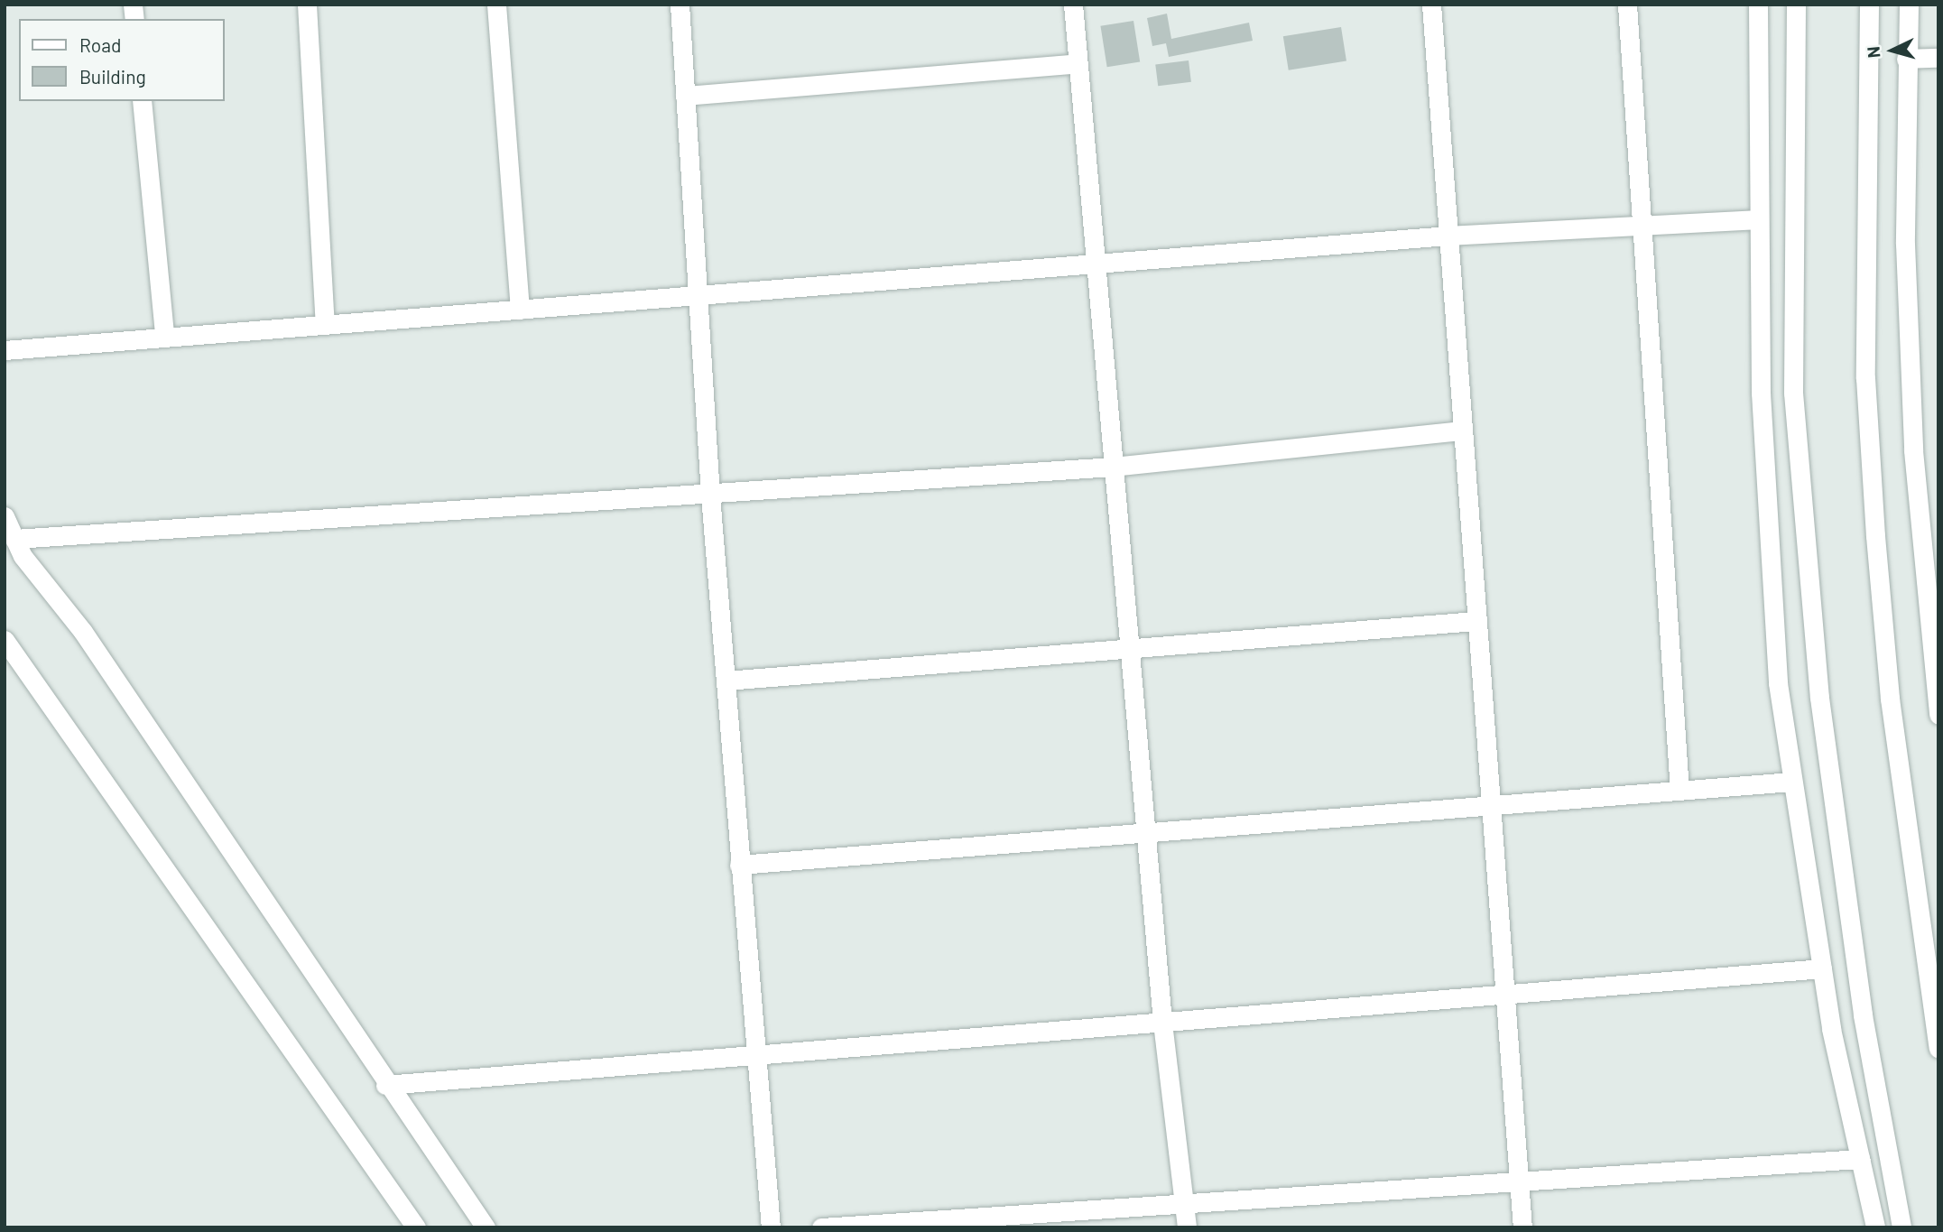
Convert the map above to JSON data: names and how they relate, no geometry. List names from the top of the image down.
{
  "legend": ["Road", "Building"],
  "north": "left"
}
